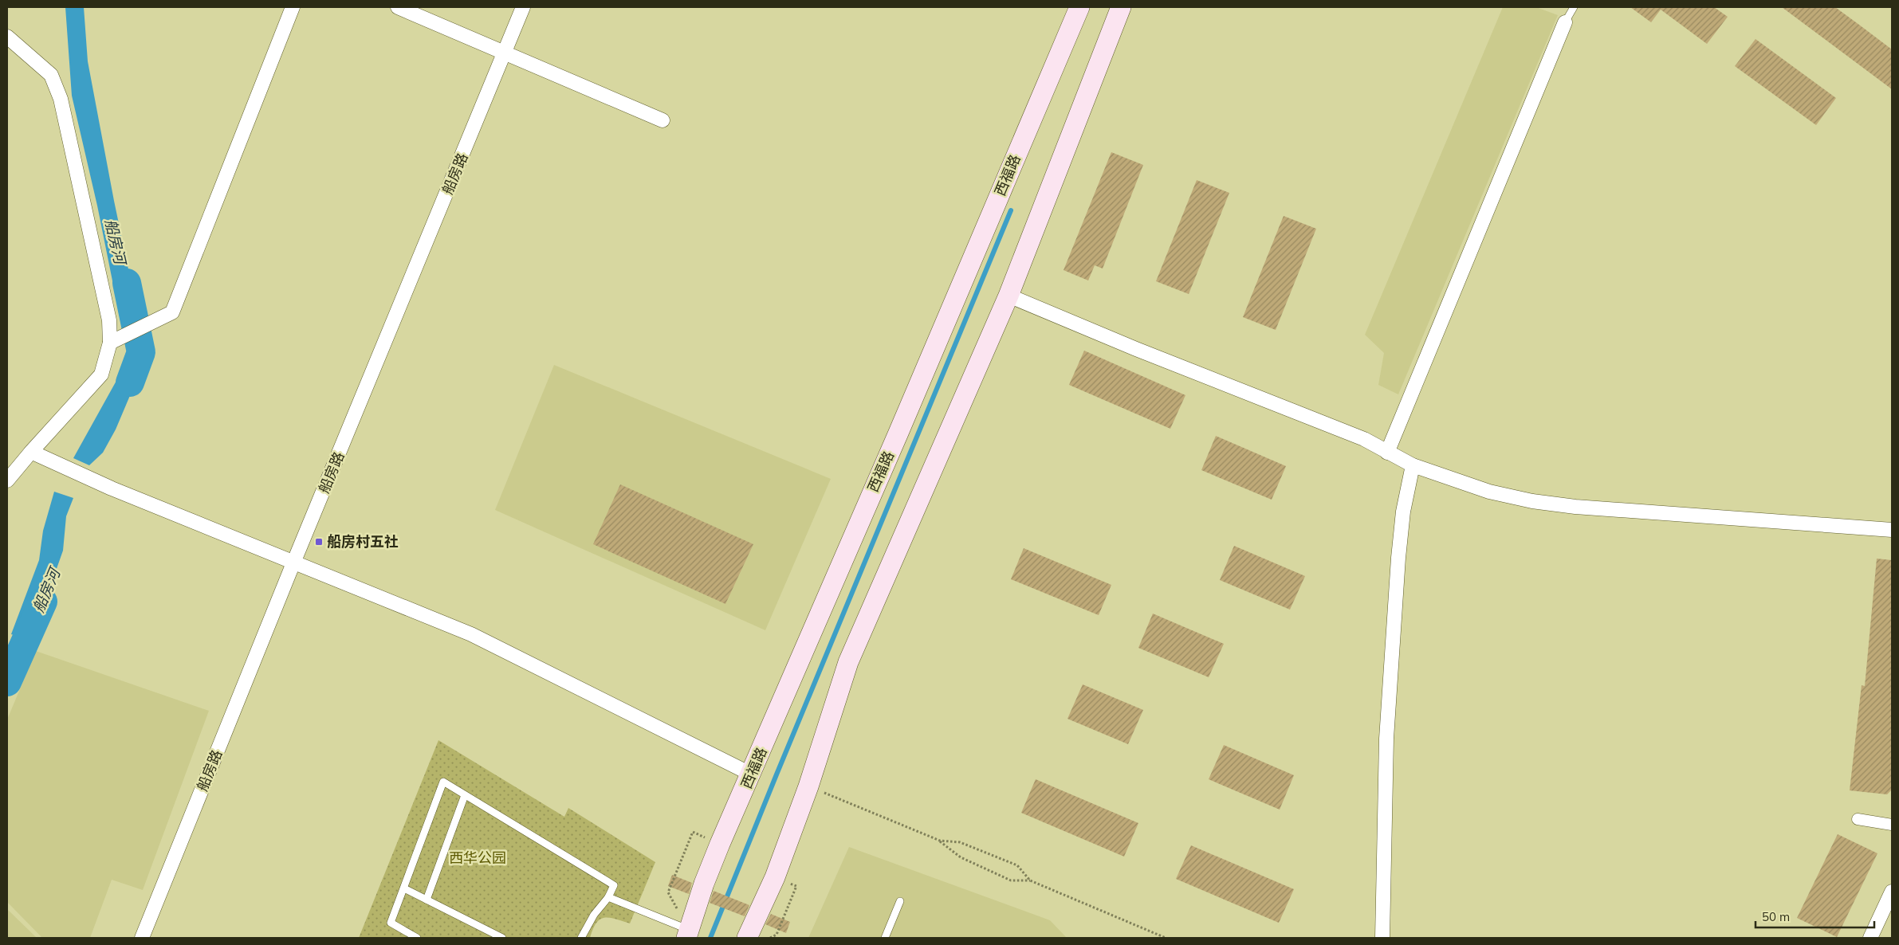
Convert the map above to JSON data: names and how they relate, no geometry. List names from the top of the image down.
{
  "streets": {
    "main road": ["西福路"],
    "street": ["船房路"]
  },
  "water": ["船房河"],
  "parks": ["西华公园"],
  "places": {
    "transit": ["船房村五社"]
  },
  "scale_bar": "50 m"
}
